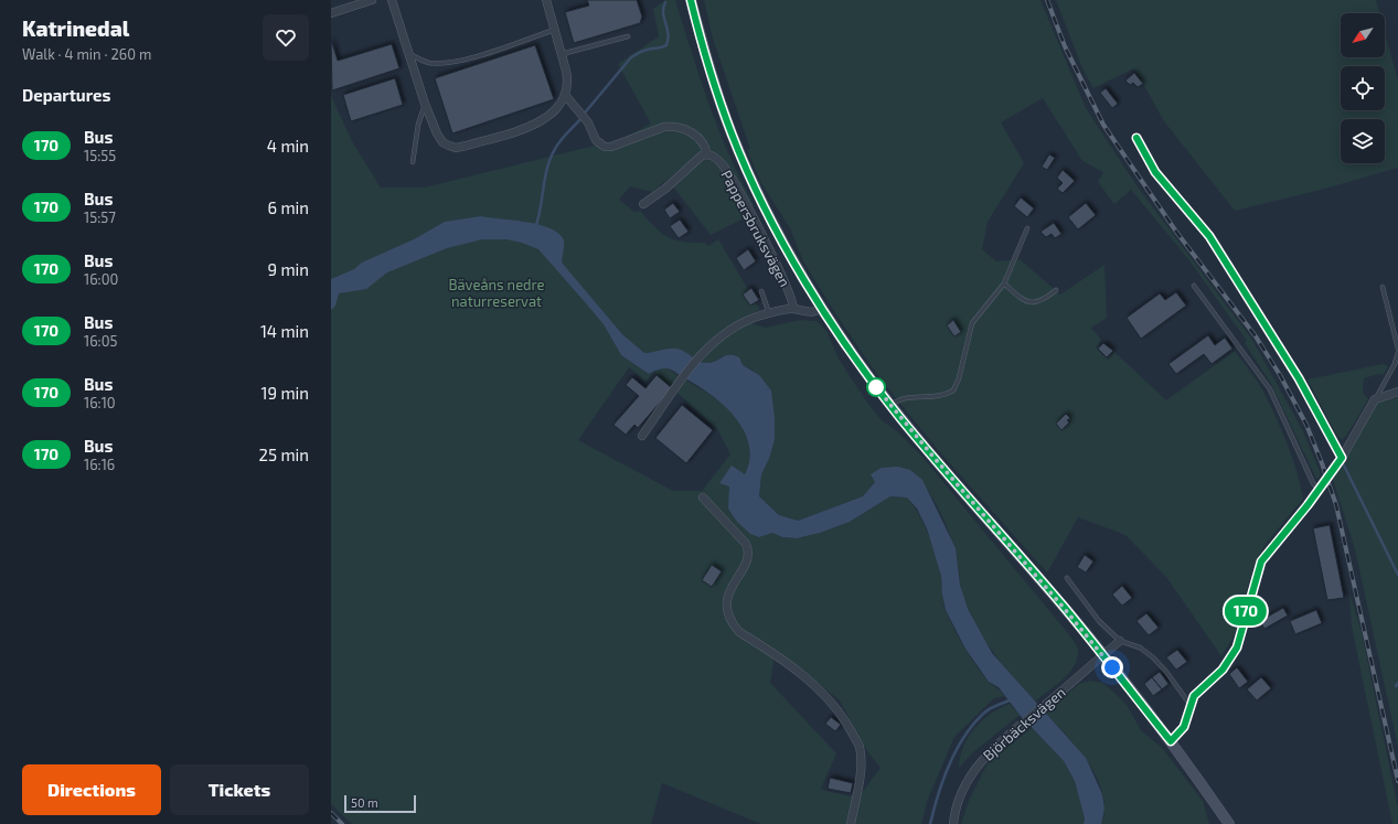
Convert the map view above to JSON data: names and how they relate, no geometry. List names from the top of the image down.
{
  "streets": {
    "street": ["Pappersbruksvägen", "Björbäcksvägen"]
  },
  "parks": ["Bäveåns nedre naturreservat"],
  "lines": ["bus line 170"],
  "scale_bar": "50 m",
  "north": "bottom left",
  "page": {
    "heading": [
      ["Katrinedal", "Walk · 4 min · 260 m"],
      "Departures"
    ],
    "on_map": "170",
    "list": [
      {
        "mark": "170",
        "name": "Bus",
        "note": "15:55",
        "value": "4 min"
      },
      {
        "mark": "170",
        "name": "Bus",
        "note": "15:57",
        "value": "6 min"
      },
      {
        "mark": "170",
        "name": "Bus",
        "note": "16:00",
        "value": "9 min"
      },
      {
        "mark": "170",
        "name": "Bus",
        "note": "16:05",
        "value": "14 min"
      },
      {
        "mark": "170",
        "name": "Bus",
        "note": "16:10",
        "value": "19 min"
      },
      {
        "mark": "170",
        "name": "Bus",
        "note": "16:16",
        "value": "25 min"
      }
    ],
    "buttons": ["Directions", "Tickets"],
    "scale": "50 m"
  }
}
